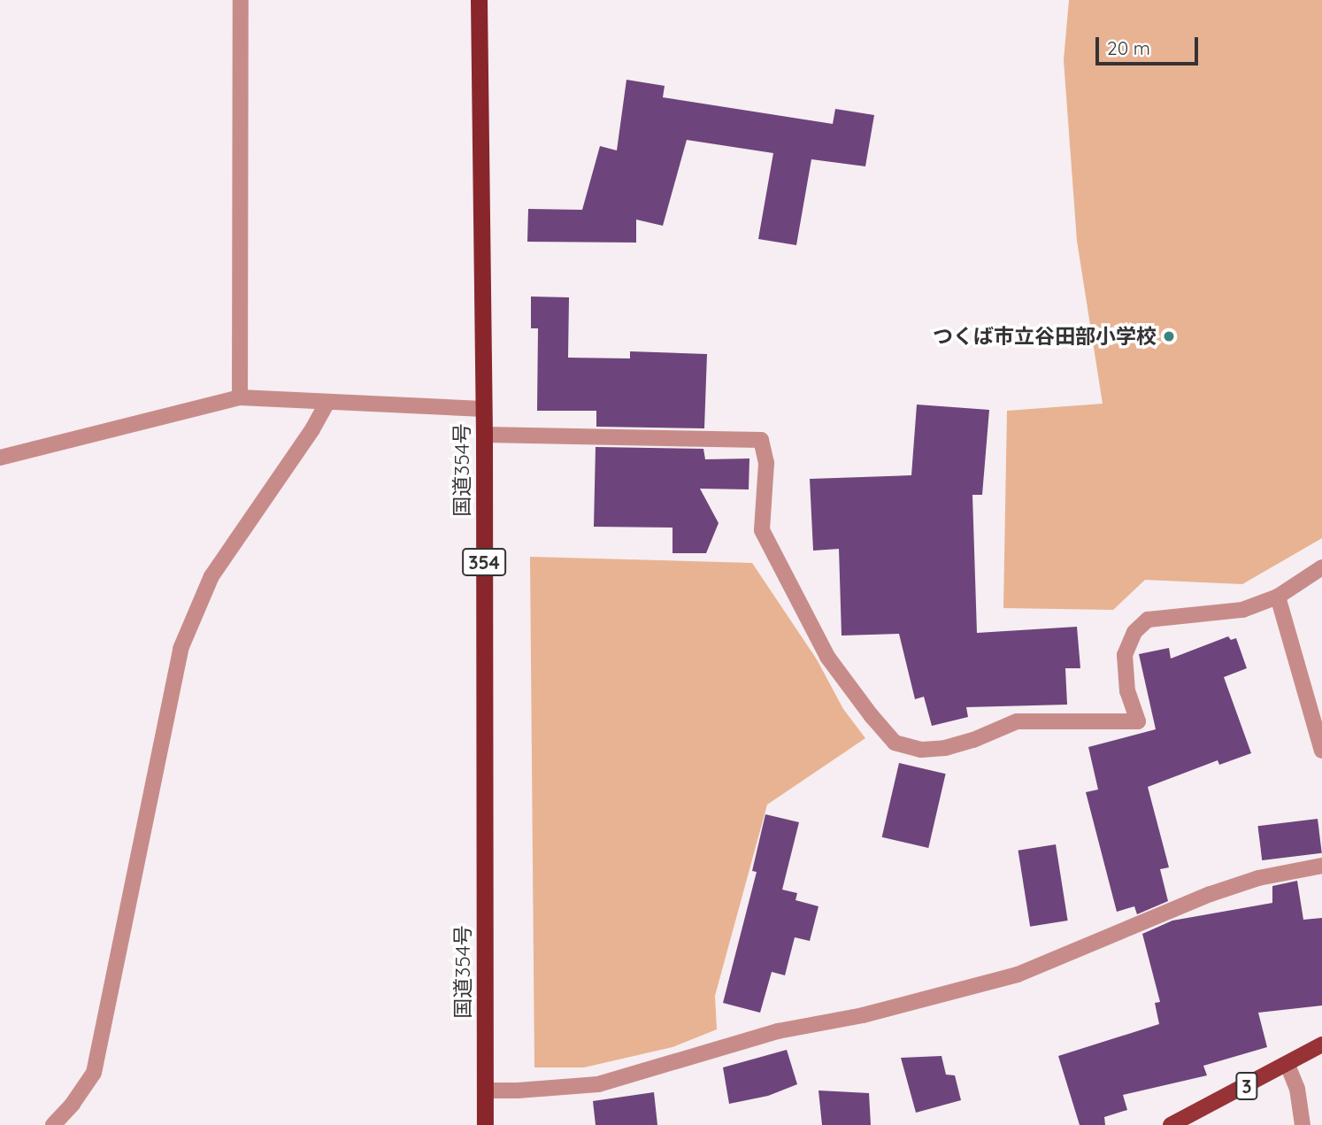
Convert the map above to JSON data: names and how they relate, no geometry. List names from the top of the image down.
{
  "streets": {
    "highway": ["国道354号", "354"],
    "main road": ["3"]
  },
  "places": ["つくば市立谷田部小学校"],
  "scale_bar": "20 m"
}
